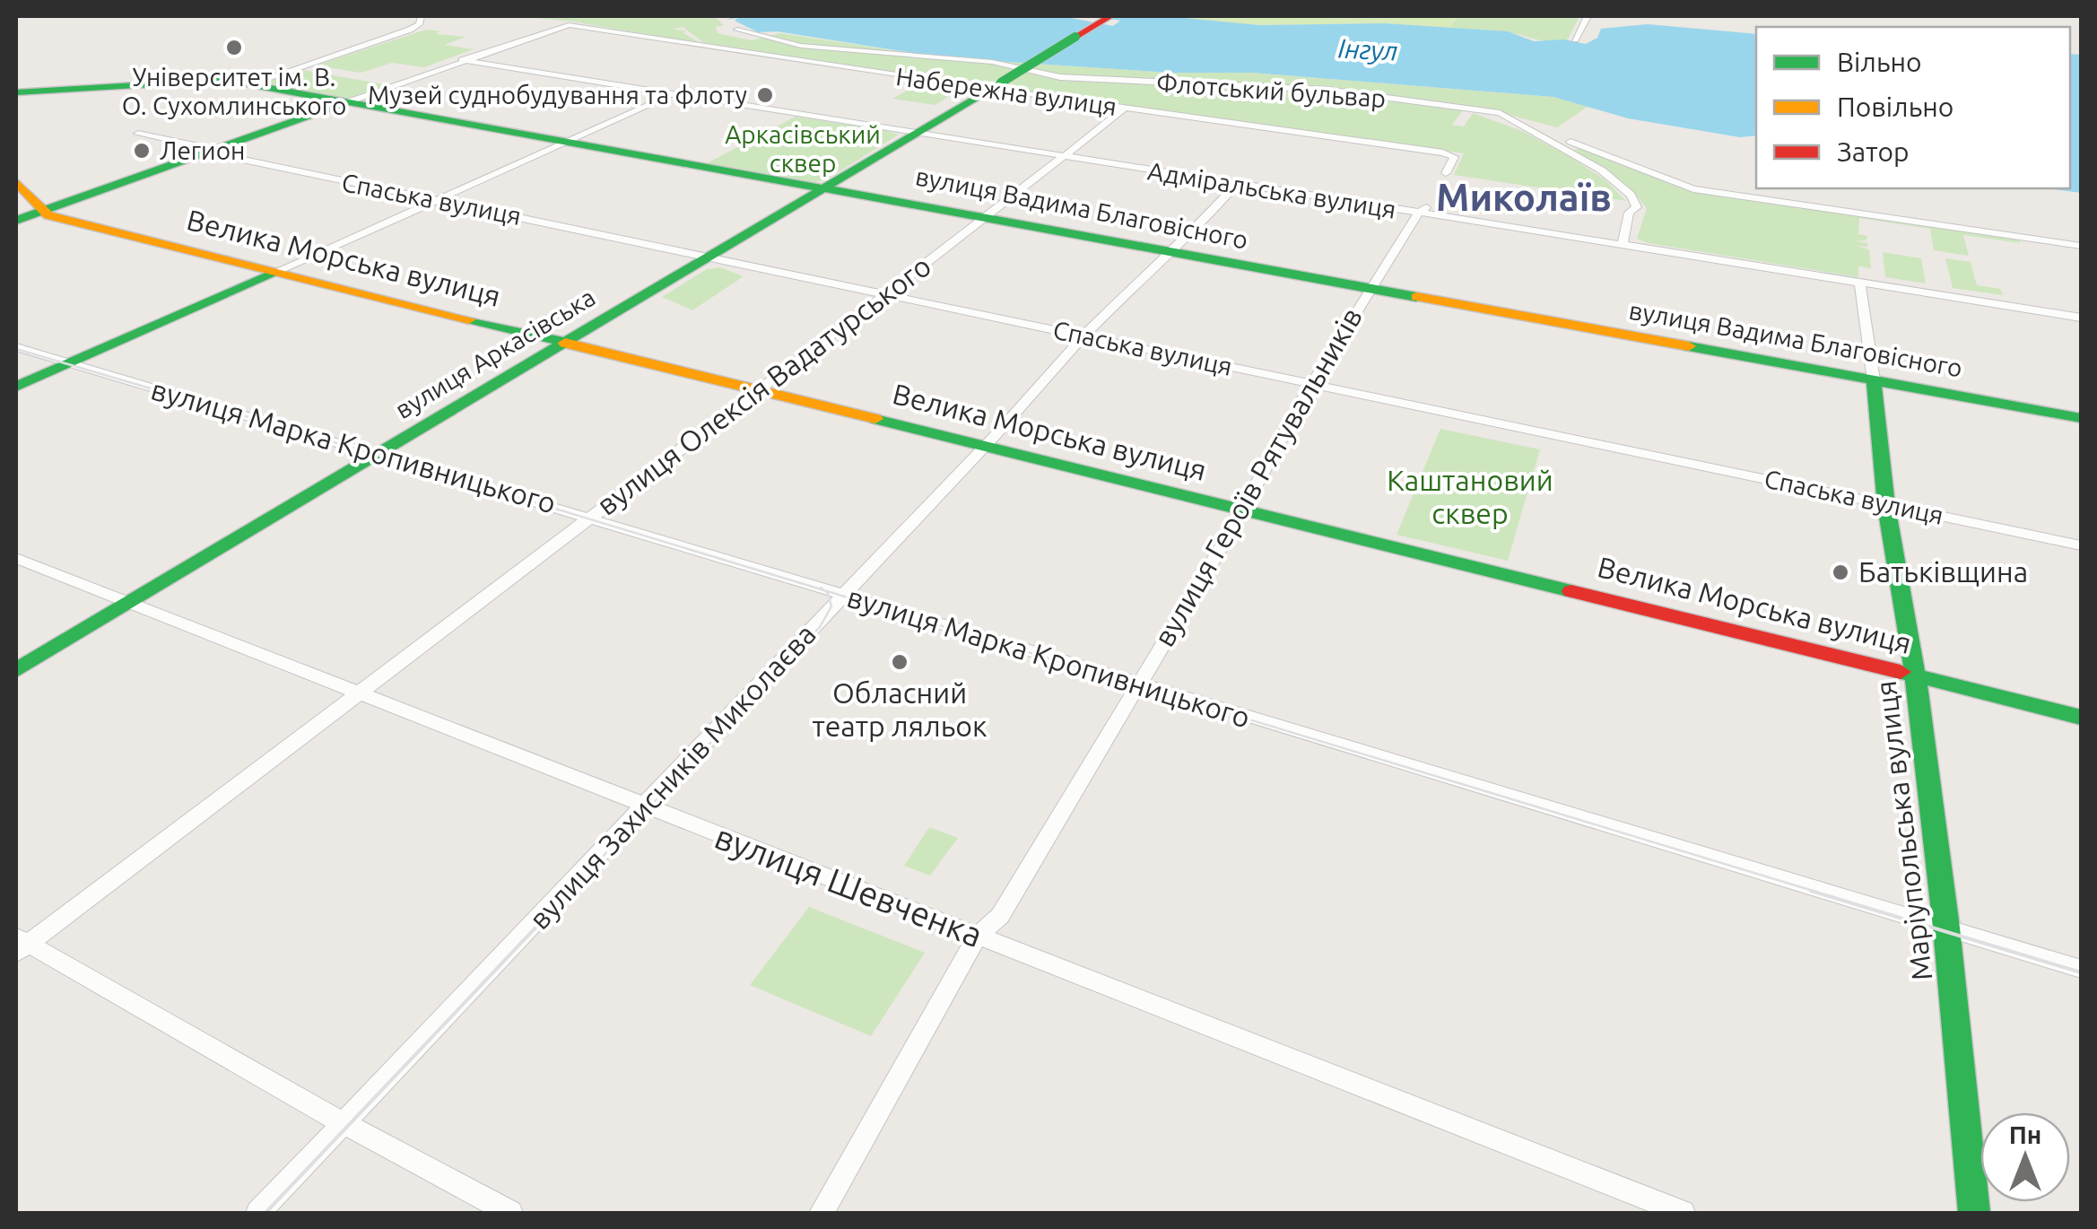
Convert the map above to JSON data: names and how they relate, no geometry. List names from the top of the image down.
{
  "streets": {
    "main road": [
      "вулиця Вадима Благовісного",
      "Велика Морська вулиця",
      "вулиця Аркасівська",
      "Маріупольська вулиця"
    ],
    "street": [
      "Флотський бульвар",
      "Набережна вулиця",
      "Адміральська вулиця",
      "Спаська вулиця",
      "вулиця Олексія Вадатурського",
      "вулиця Марка Кропивницького",
      "вулиця Героїв Рятувальників",
      "вулиця Захисників Миколаєва",
      "вулиця Шевченка"
    ]
  },
  "crossings": [
    ["Набережна вулиця", "Адміральська вулиця"],
    ["Набережна вулиця", "вулиця Аркасівська"],
    ["Набережна вулиця", "вулиця Олексія Вадатурського"],
    ["Адміральська вулиця", "вулиця Аркасівська"],
    ["Адміральська вулиця", "вулиця Олексія Вадатурського"],
    ["Адміральська вулиця", "вулиця Героїв Рятувальників"],
    ["Адміральська вулиця", "вулиця Захисників Миколаєва"],
    ["Адміральська вулиця", "Маріупольська вулиця"],
    ["Спаська вулиця", "вулиця Аркасівська"],
    ["Спаська вулиця", "вулиця Олексія Вадатурського"],
    ["Спаська вулиця", "вулиця Героїв Рятувальників"],
    ["Спаська вулиця", "вулиця Захисників Миколаєва"],
    ["Спаська вулиця", "Маріупольська вулиця"],
    ["вулиця Вадима Благовісного", "вулиця Аркасівська"],
    ["вулиця Вадима Благовісного", "вулиця Олексія Вадатурського"],
    ["вулиця Вадима Благовісного", "вулиця Героїв Рятувальників"],
    ["вулиця Вадима Благовісного", "вулиця Захисників Миколаєва"],
    ["вулиця Вадима Благовісного", "Маріупольська вулиця"],
    ["Велика Морська вулиця", "вулиця Аркасівська"],
    ["Велика Морська вулиця", "вулиця Олексія Вадатурського"],
    ["Велика Морська вулиця", "вулиця Героїв Рятувальників"],
    ["Велика Морська вулиця", "вулиця Захисників Миколаєва"],
    ["Велика Морська вулиця", "Маріупольська вулиця"],
    ["вулиця Аркасівська", "вулиця Марка Кропивницького"],
    ["вулиця Аркасівська", "вулиця Шевченка"],
    ["вулиця Олексія Вадатурського", "вулиця Марка Кропивницького"],
    ["вулиця Олексія Вадатурського", "вулиця Шевченка"],
    ["вулиця Марка Кропивницького", "вулиця Героїв Рятувальників"],
    ["вулиця Марка Кропивницького", "вулиця Захисників Миколаєва"],
    ["вулиця Марка Кропивницького", "Маріупольська вулиця"],
    ["вулиця Героїв Рятувальників", "вулиця Шевченка"],
    ["вулиця Захисників Миколаєва", "вулиця Шевченка"]
  ],
  "districts": ["Миколаїв"],
  "water": ["Інгул"],
  "parks": ["Аркасівський сквер", "Каштановий сквер"],
  "places": [
    "Університет ім. В. О. Сухомлинського",
    "Музей суднобудування та флоту",
    "Легион",
    "Батьківщина",
    "Обласний театр ляльок"
  ],
  "legend": ["Вільно", "Повільно", "Затор"],
  "north": "top"
}
